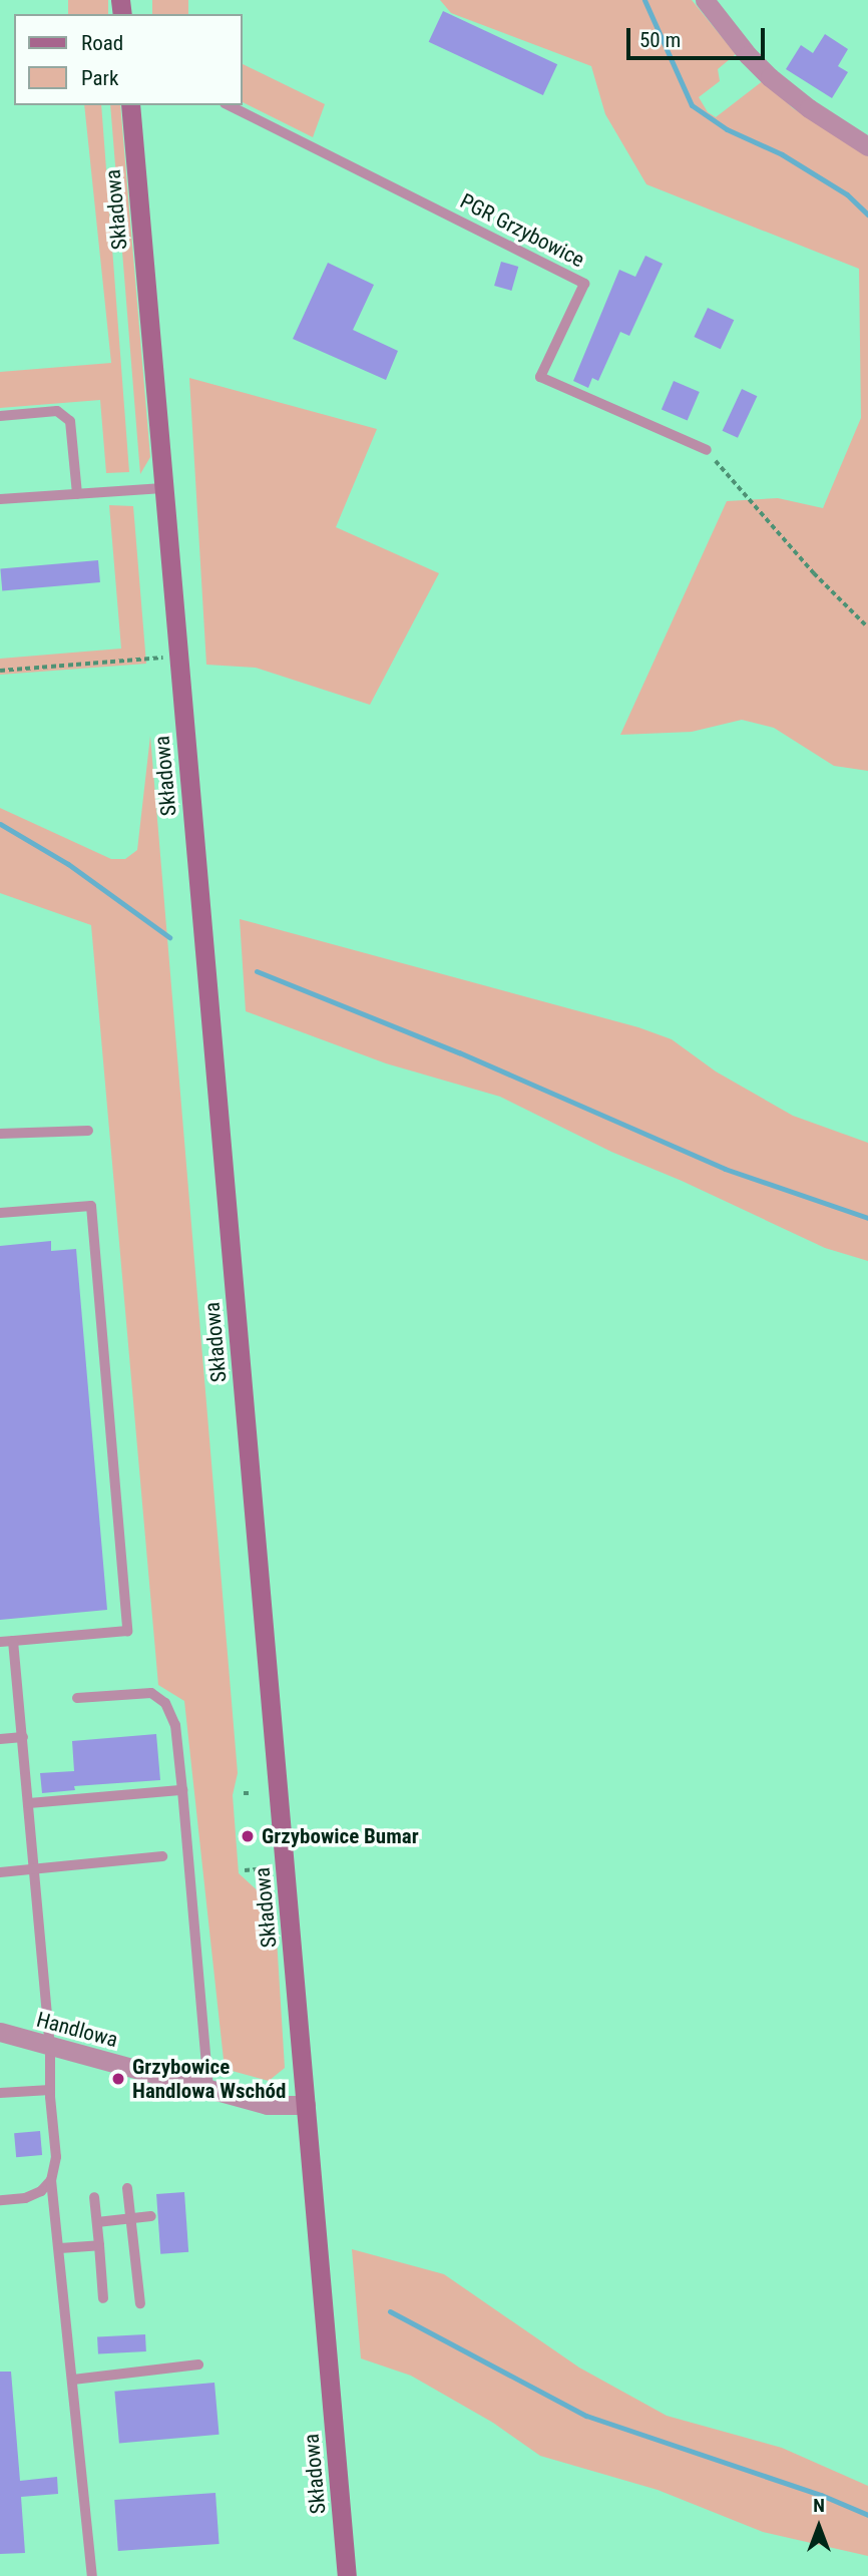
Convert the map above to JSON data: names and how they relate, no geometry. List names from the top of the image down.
{
  "streets": {
    "main road": ["Składowa"],
    "street": ["Handlowa"],
    "lane": ["PGR Grzybowice"]
  },
  "crossings": [
    ["Składowa", "Handlowa"]
  ],
  "places": ["Grzybowice Bumar", "Grzybowice Handlowa Wschód"],
  "legend": ["Road", "Park"],
  "scale_bar": "50 m",
  "north": "top"
}
